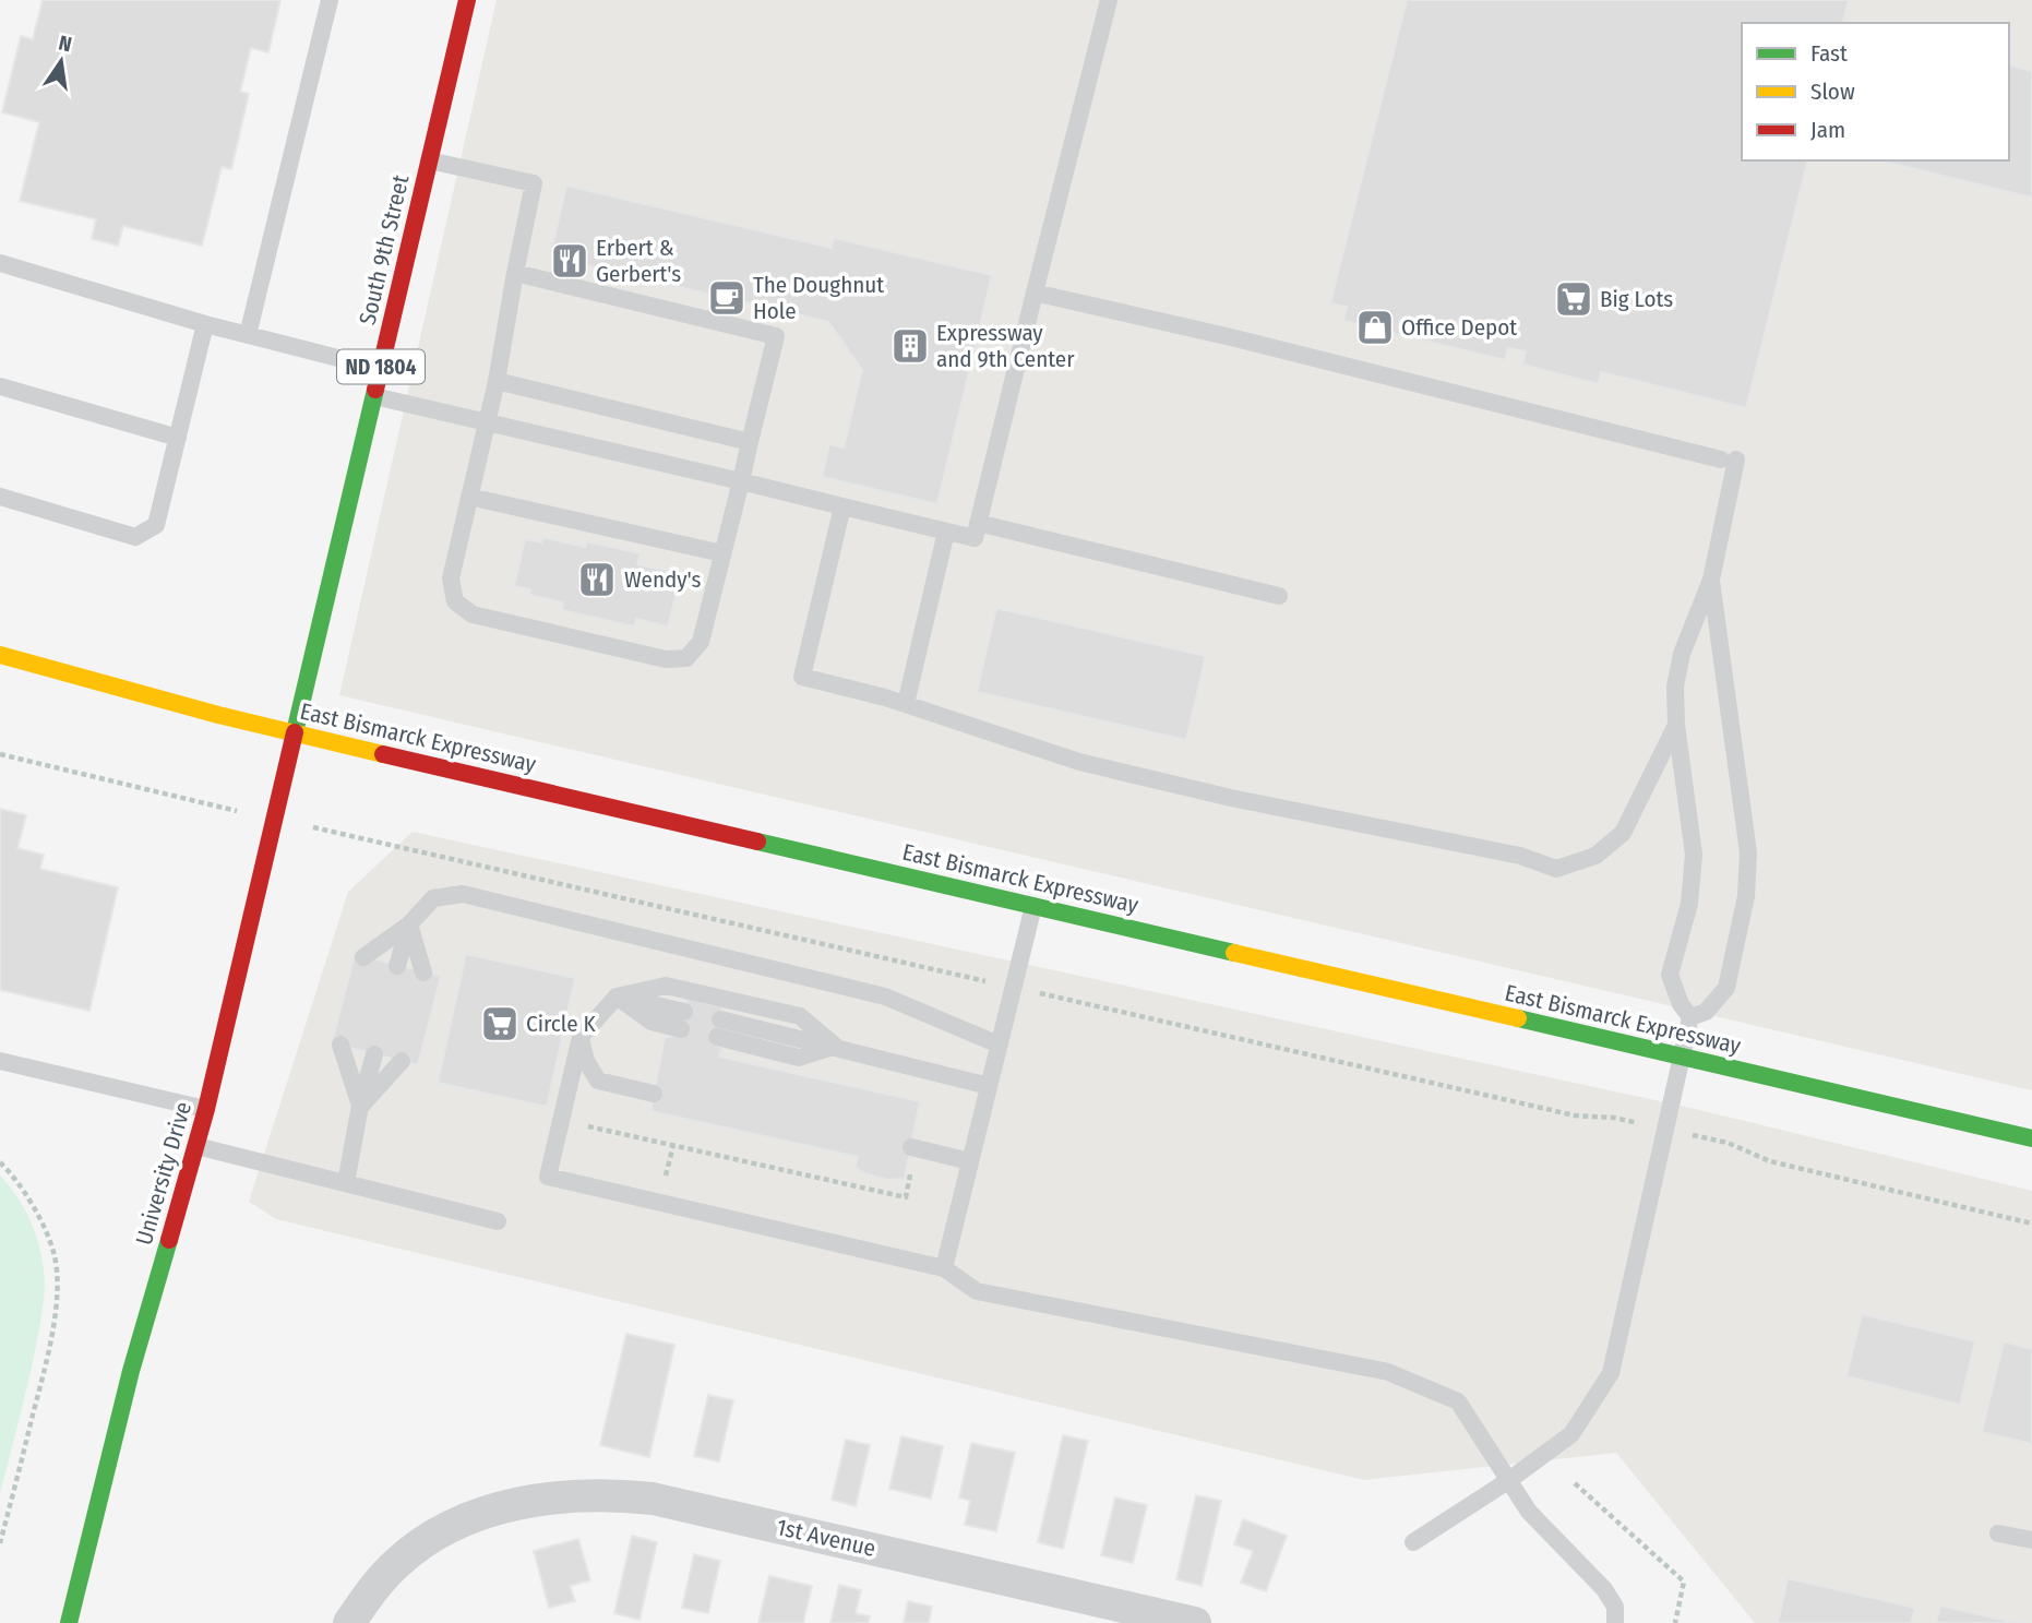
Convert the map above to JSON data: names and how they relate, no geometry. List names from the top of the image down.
{
  "streets": {
    "main road": [
      "South 9th Street",
      "ND 1804",
      "East Bismarck Expressway",
      "University Drive"
    ],
    "street": ["1st Avenue"]
  },
  "crossings": [
    ["South 9th Street", "East Bismarck Expressway"],
    ["South 9th Street", "University Drive"],
    ["East Bismarck Expressway", "University Drive"]
  ],
  "places": {
    "restaurant": ["Erbert & Gerbert's", "Wendy's"],
    "cafe": ["The Doughnut Hole"],
    "supermarket": ["Big Lots", "Circle K"],
    "shop": ["Office Depot"],
    "building": ["Expressway and 9th Center"]
  },
  "legend": ["Fast", "Slow", "Jam"],
  "north": "top"
}
